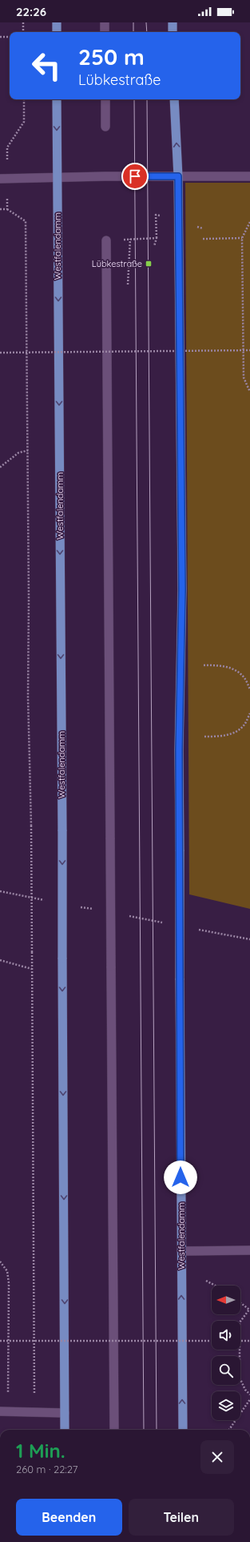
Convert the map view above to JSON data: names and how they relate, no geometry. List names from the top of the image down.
{
  "streets": {
    "main road": ["Westfalendamm"]
  },
  "places": {
    "transit": ["Lübkestraße"]
  },
  "north": "left",
  "page": {
    "status": "22:26",
    "turn": ["250 m", "Lübkestraße"],
    "heading": ["1 Min.", "260 m · 22:27"],
    "buttons": ["Beenden", "Teilen"]
  }
}
